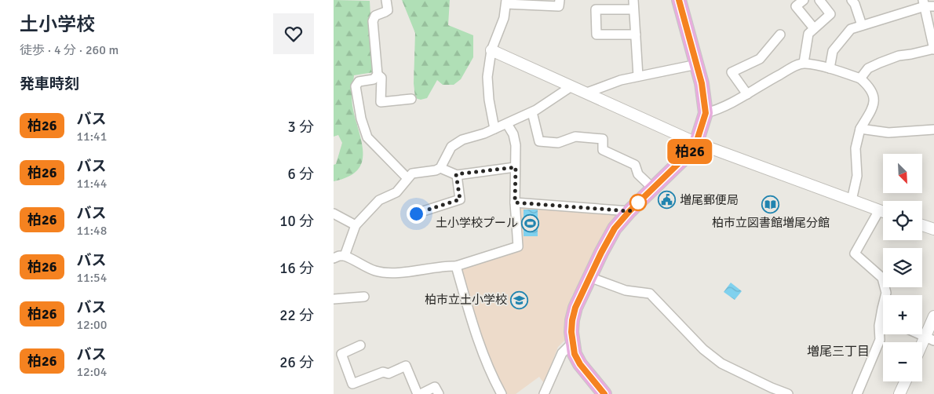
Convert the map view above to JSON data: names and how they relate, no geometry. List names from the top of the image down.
{
  "districts": ["増尾三丁目"],
  "places": {
    "public building": ["増尾郵便局"],
    "library": ["柏市立図書館増尾分館"],
    "sports": ["土小学校プール"],
    "school or university": ["柏市立土小学校"]
  },
  "lines": ["bus line 柏26"],
  "north": "bottom right",
  "page": {
    "heading": [
      ["土小学校", "徒歩 · 4 分 · 260 m"],
      "発車時刻"
    ],
    "on_map": "柏26",
    "list": [
      {
        "mark": "柏26",
        "name": "バス",
        "note": "11:41",
        "value": "3 分"
      },
      {
        "mark": "柏26",
        "name": "バス",
        "note": "11:44",
        "value": "6 分"
      },
      {
        "mark": "柏26",
        "name": "バス",
        "note": "11:48",
        "value": "10 分"
      },
      {
        "mark": "柏26",
        "name": "バス",
        "note": "11:54",
        "value": "16 分"
      },
      {
        "mark": "柏26",
        "name": "バス",
        "note": "12:00",
        "value": "22 分"
      },
      {
        "mark": "柏26",
        "name": "バス",
        "note": "12:04",
        "value": "26 分"
      }
    ],
    "map_buttons": ["+", "−"]
  }
}
